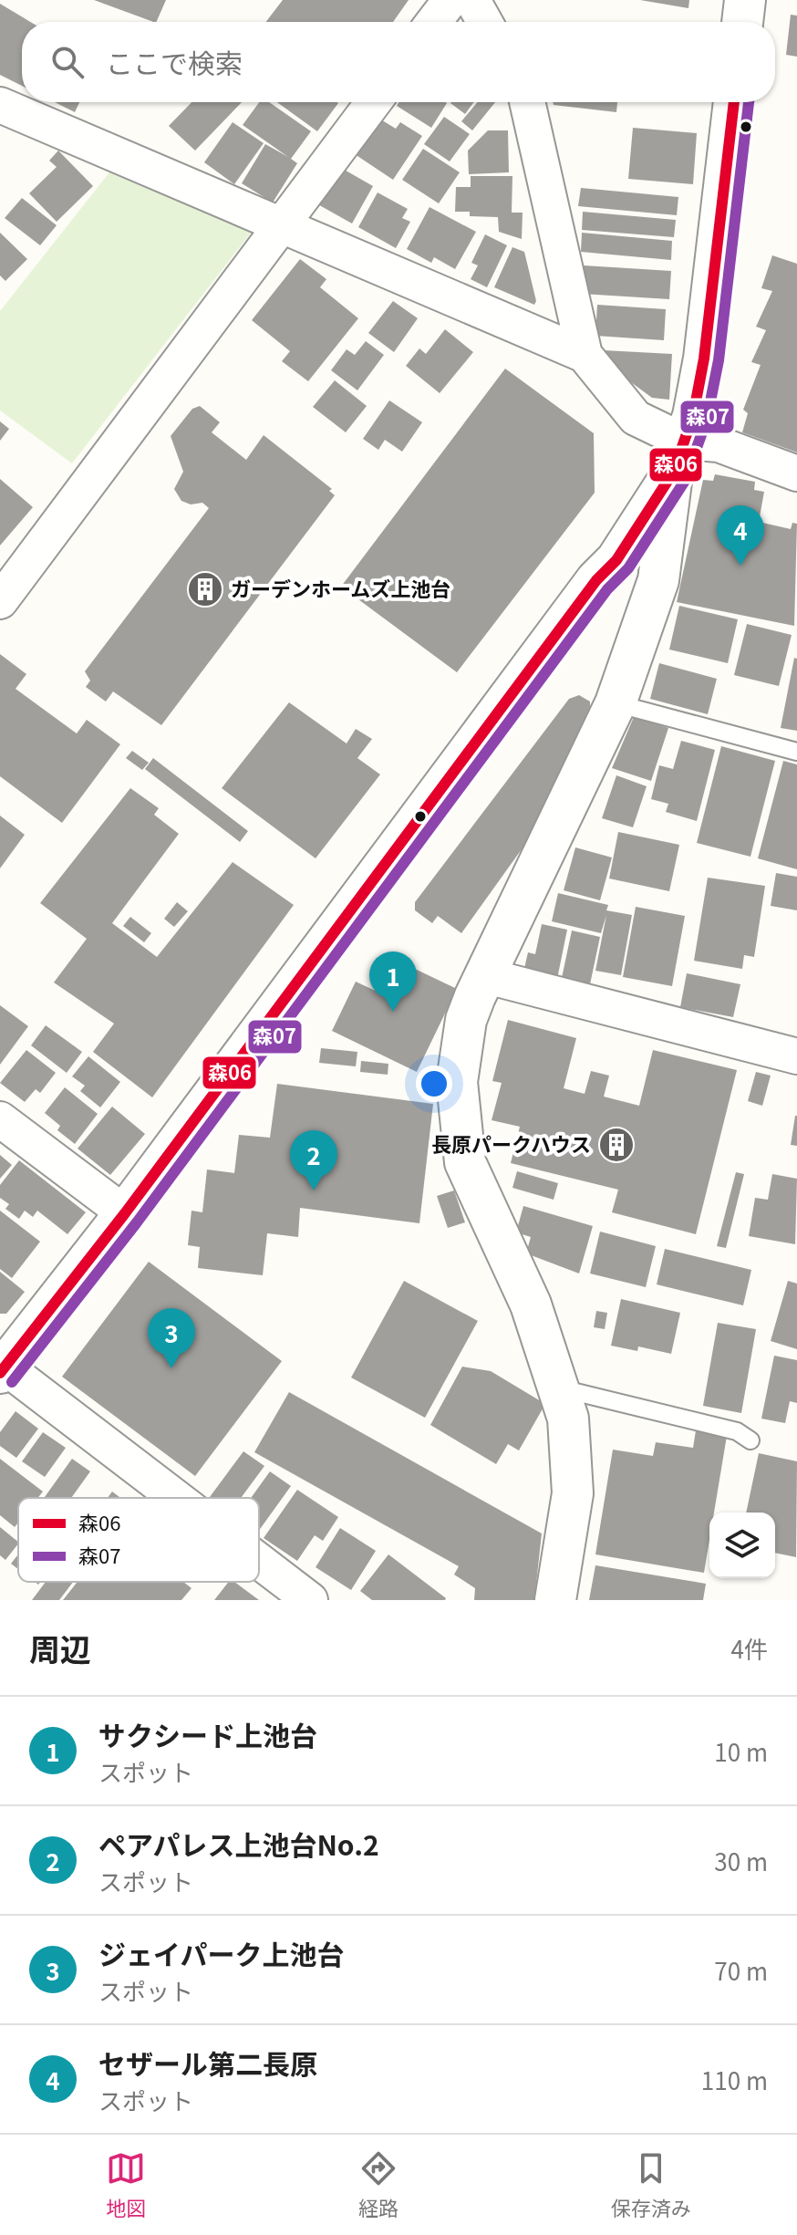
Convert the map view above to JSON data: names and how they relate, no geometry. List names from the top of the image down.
{
  "places": {
    "building": ["ガーデンホームズ上池台", "長原パークハウス"]
  },
  "lines": ["transit line 森06", "transit line 森07"],
  "legend": ["森06", "森07"],
  "page": {
    "search": "ここで検索",
    "pins": [
      "4",
      "1",
      "2",
      "3"
    ],
    "heading": ["周辺", "4件"],
    "list": [
      {
        "mark": "1",
        "name": "サクシード上池台",
        "note": "スポット",
        "value": "10 m"
      },
      {
        "mark": "2",
        "name": "ペアパレス上池台No.2",
        "note": "スポット",
        "value": "30 m"
      },
      {
        "mark": "3",
        "name": "ジェイパーク上池台",
        "note": "スポット",
        "value": "70 m"
      },
      {
        "mark": "4",
        "name": "セザール第二長原",
        "note": "スポット",
        "value": "110 m"
      }
    ],
    "nav": ["地図", "経路", "保存済み"]
  }
}
